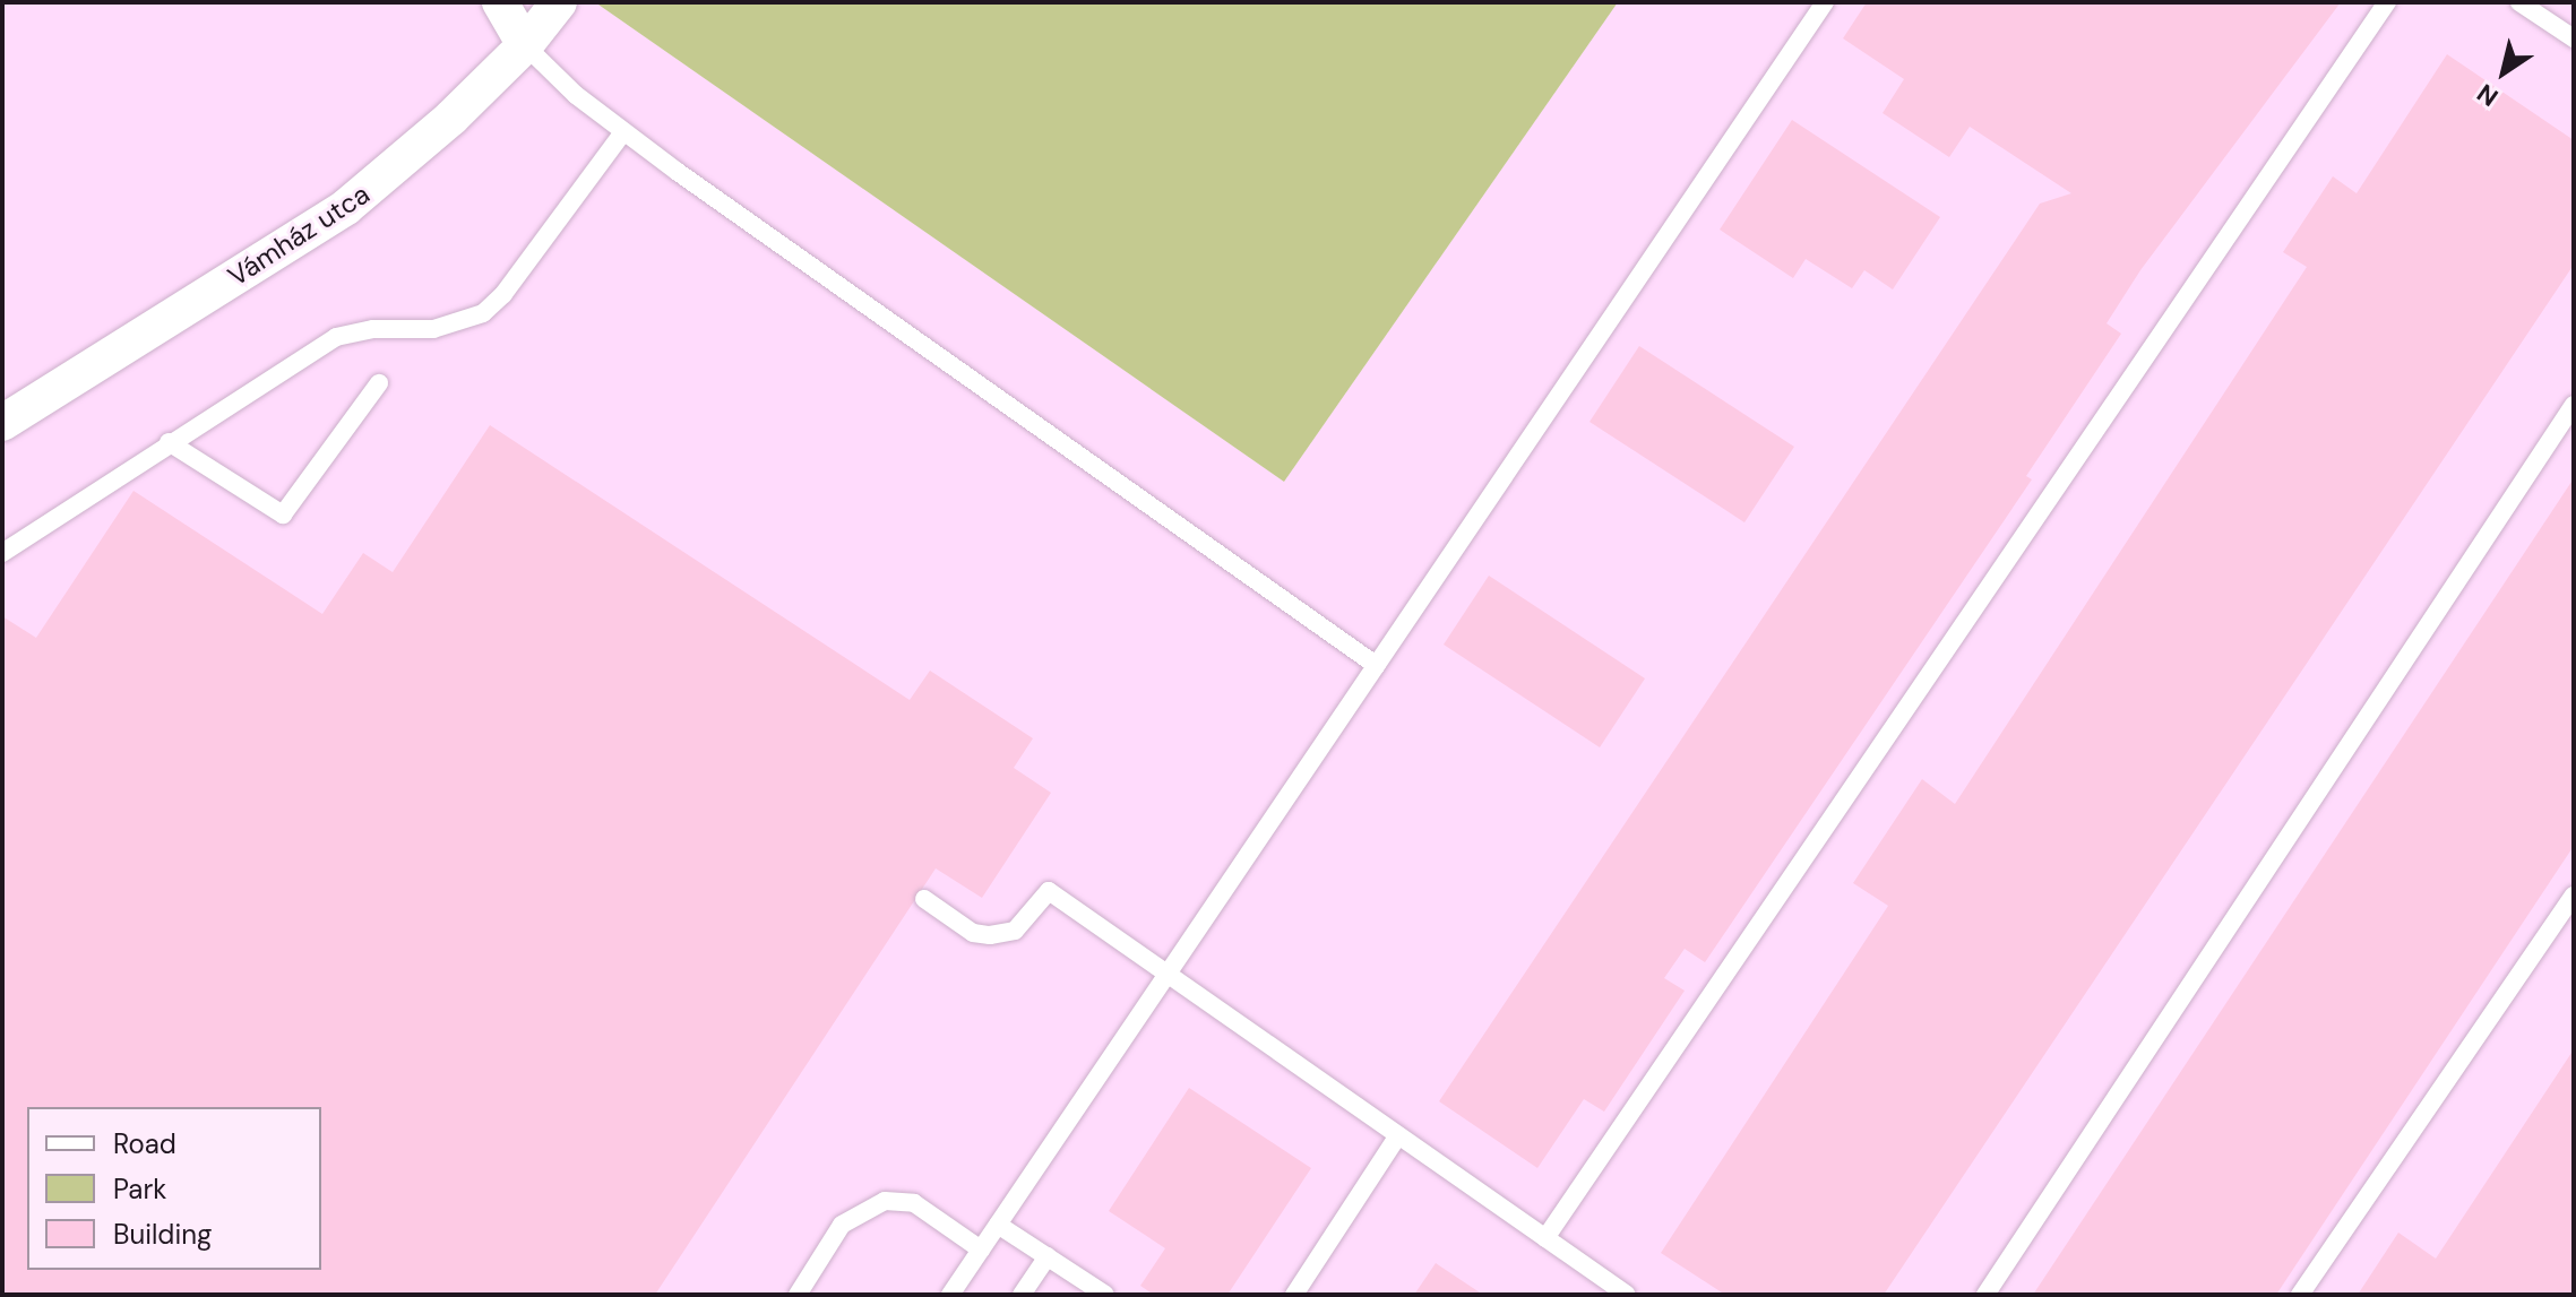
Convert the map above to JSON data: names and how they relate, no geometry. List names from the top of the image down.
{
  "streets": {
    "street": ["Vámház utca"]
  },
  "legend": ["Road", "Park", "Building"],
  "north": "bottom left"
}
